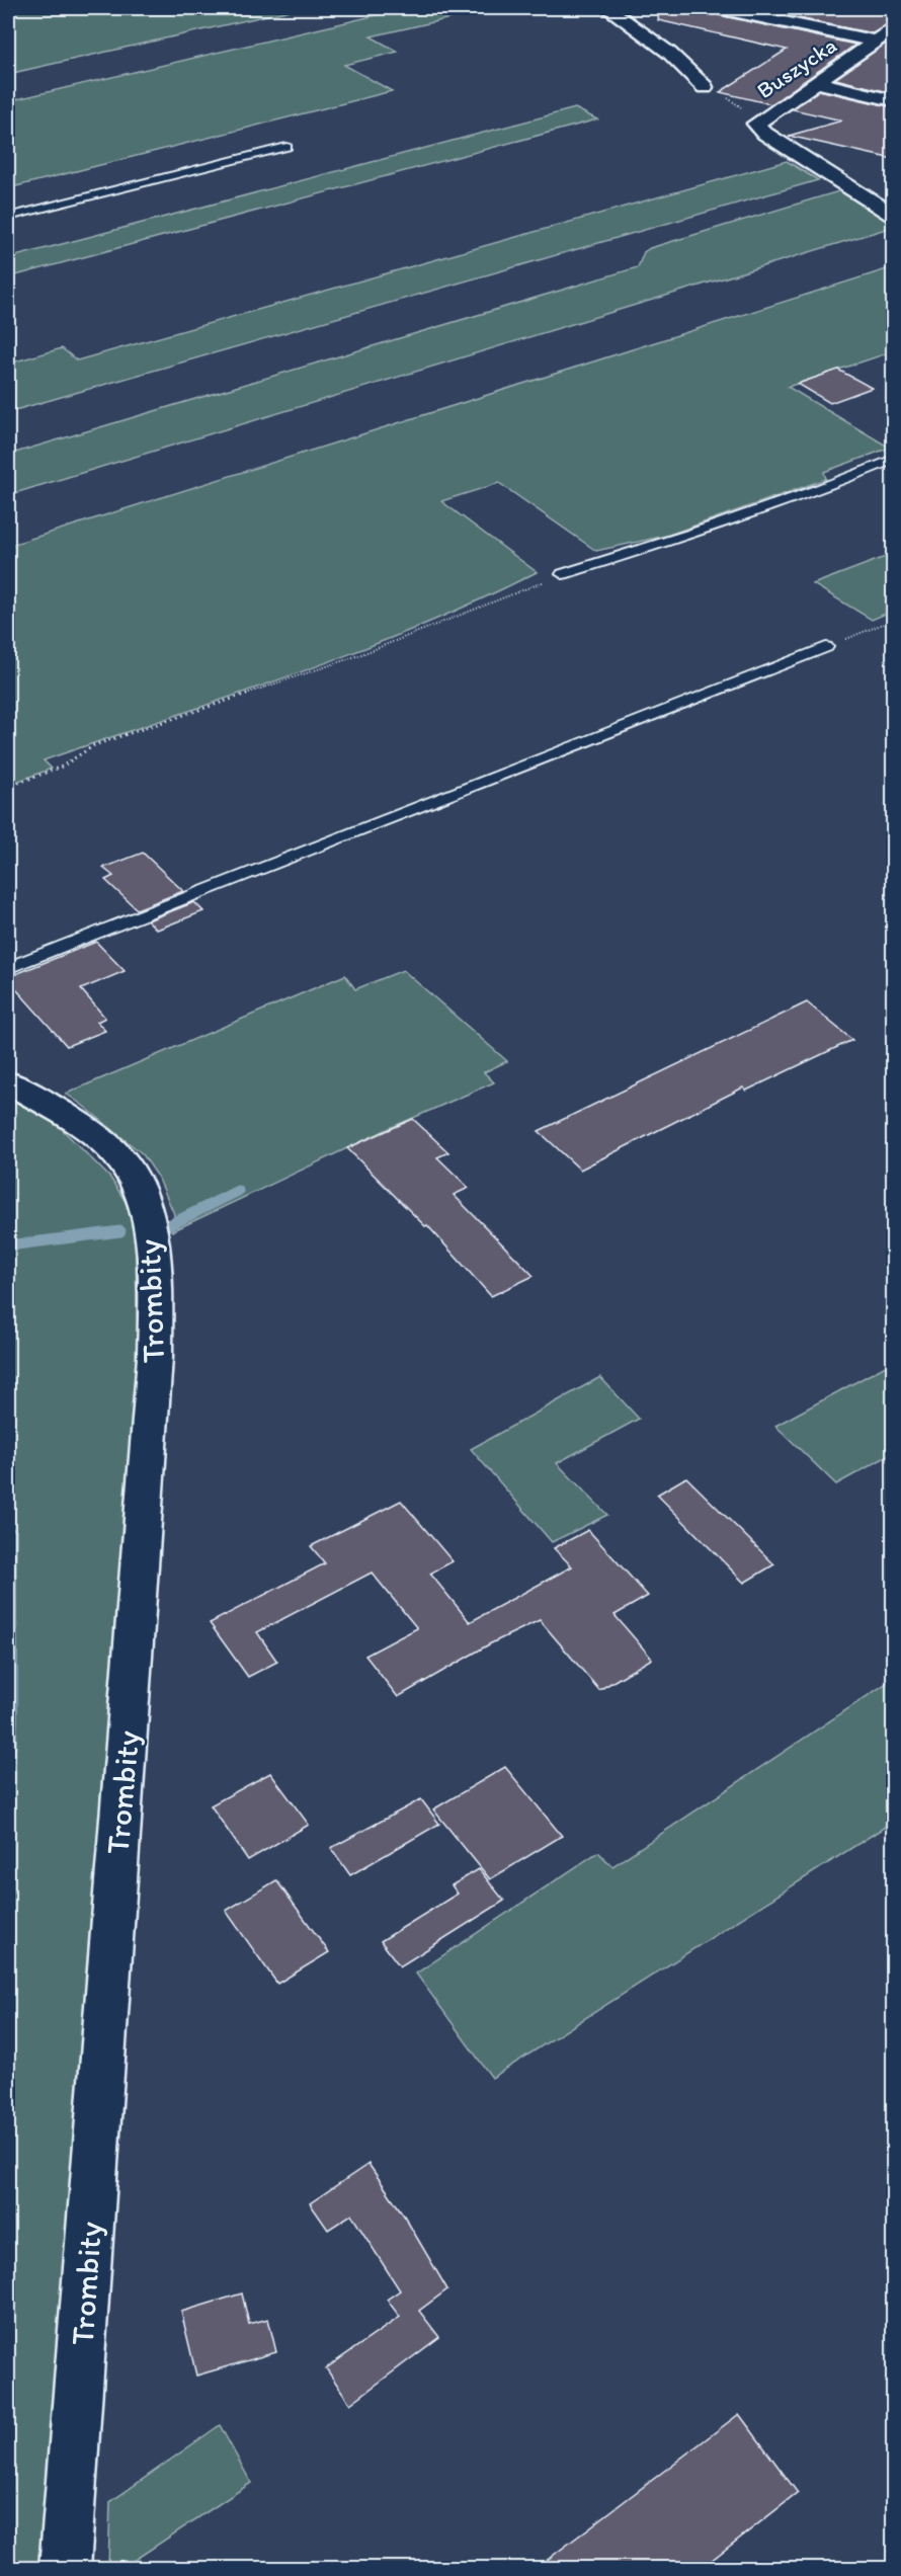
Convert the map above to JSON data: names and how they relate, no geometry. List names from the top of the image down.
{
  "streets": {
    "street": ["Buszycka", "Trombity"]
  }
}
